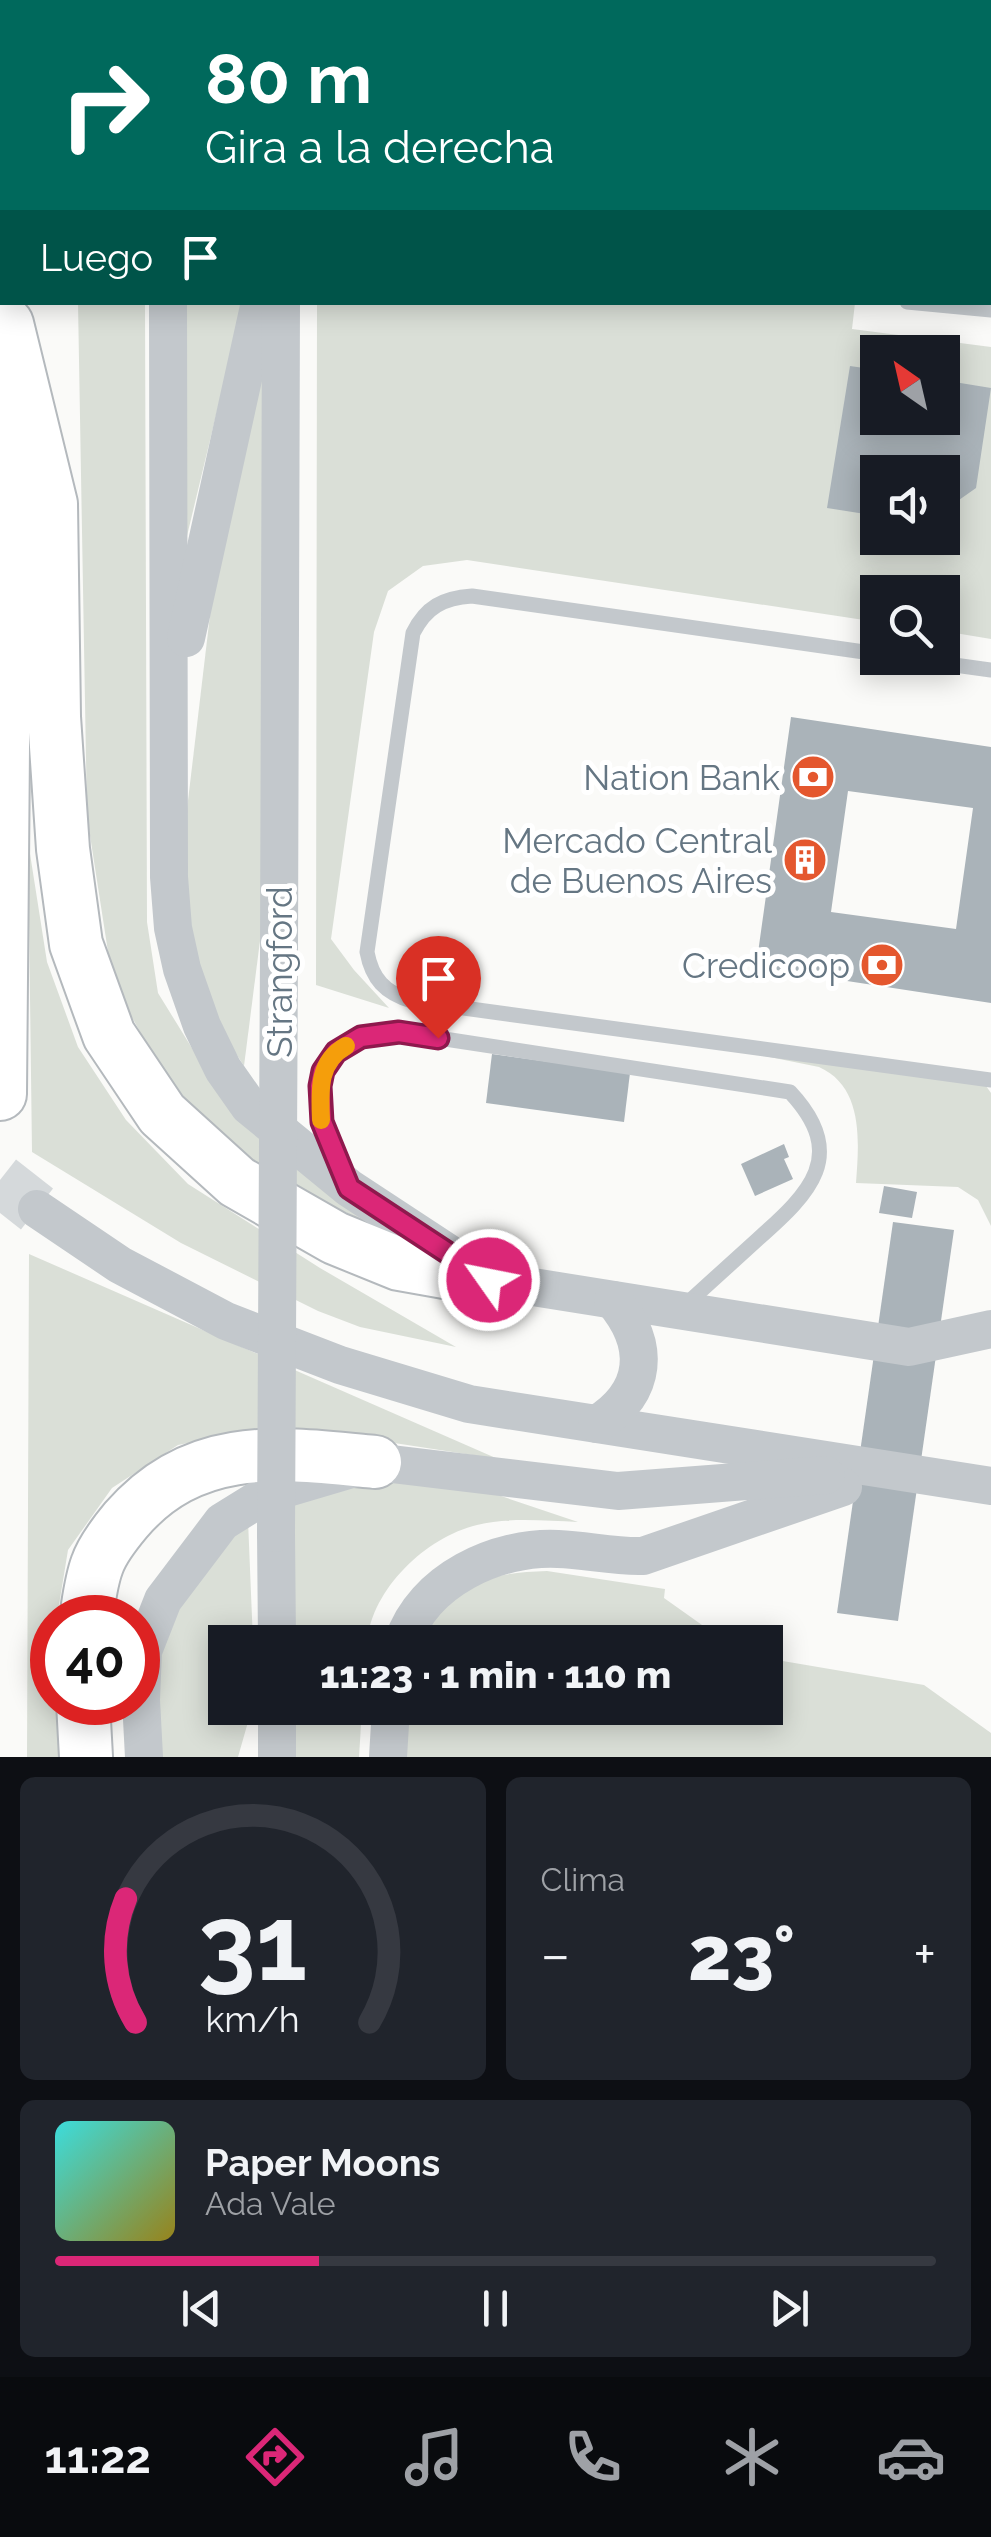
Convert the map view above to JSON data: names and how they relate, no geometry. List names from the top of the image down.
{
  "streets": {
    "street": ["Strangford"]
  },
  "places": {
    "bank": ["Nation Bank", "Credicoop"],
    "building": ["Mercado Central de Buenos Aires"]
  },
  "north": "top left",
  "page": {
    "turn": ["80 m", "Gira a la derecha"],
    "then": "Luego",
    "limit": "40",
    "trip": "11:23 · 1 min · 110 m",
    "tile": "Clima",
    "heat": ["−", "23°", "+"],
    "song": ["Paper Moons", "Ada Vale"],
    "tabs": "11:22",
    "gauge": ["31", "km/h"]
  }
}
